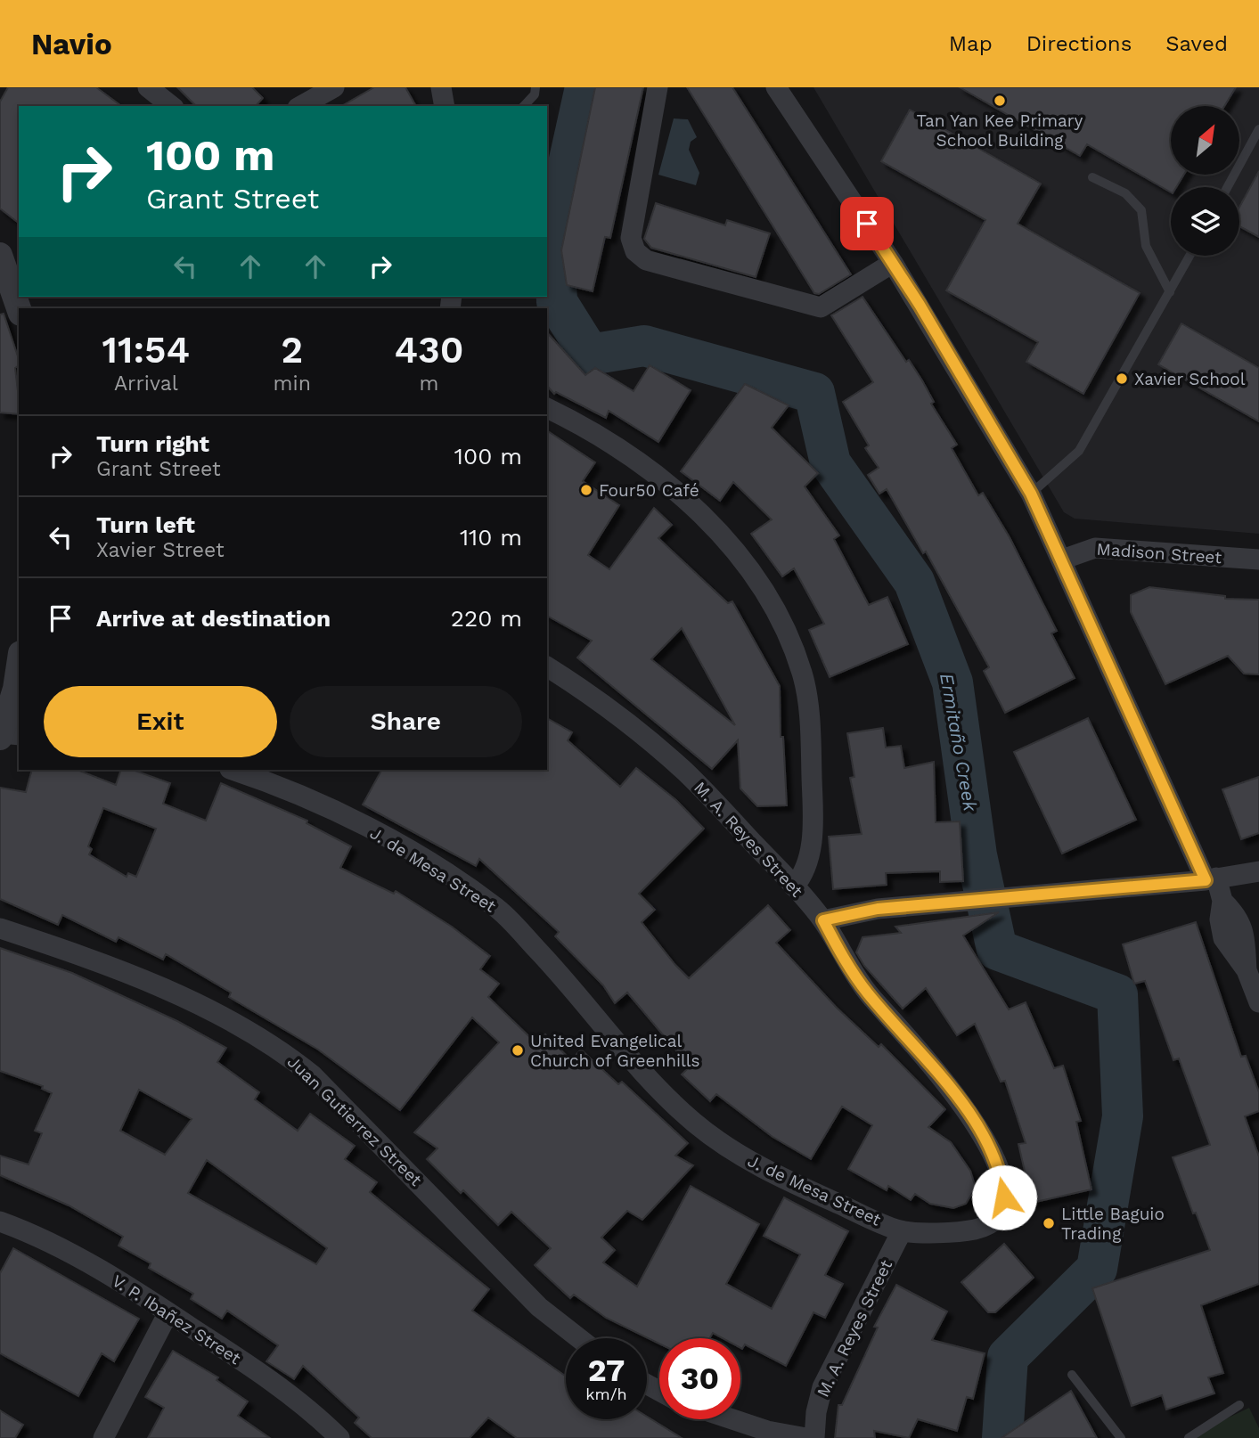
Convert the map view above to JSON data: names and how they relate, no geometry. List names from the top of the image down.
{
  "streets": {
    "street": [
      "Madison Street",
      "M. A. Reyes Street",
      "J. de Mesa Street",
      "Juan Gutierrez Street",
      "V. P. Ibañez Street"
    ]
  },
  "crossings": [
    ["M. A. Reyes Street", "J. de Mesa Street"]
  ],
  "water": ["Ermitaño Creek"],
  "places": [
    "Tan Yan Kee Primary School Building",
    "Xavier School",
    "Four50 Café",
    "United Evangelical Church of Greenhills",
    "Little Baguio Trading"
  ],
  "north": "top right",
  "page": {
    "header": "Navio",
    "nav": ["Map", "Directions", "Saved"],
    "turn": ["100 m", "Grant Street"],
    "eta": [
      "11:54",
      "Arrival",
      "2",
      "min",
      "430",
      "m"
    ],
    "list": [
      {
        "name": "Turn right",
        "note": "Grant Street",
        "value": "100 m"
      },
      {
        "name": "Turn left",
        "note": "Xavier Street",
        "value": "110 m"
      },
      {
        "name": "Arrive at destination",
        "value": "220 m"
      }
    ],
    "buttons": ["Exit", "Share"],
    "speed": "27 km/h",
    "limit": "30"
  }
}
